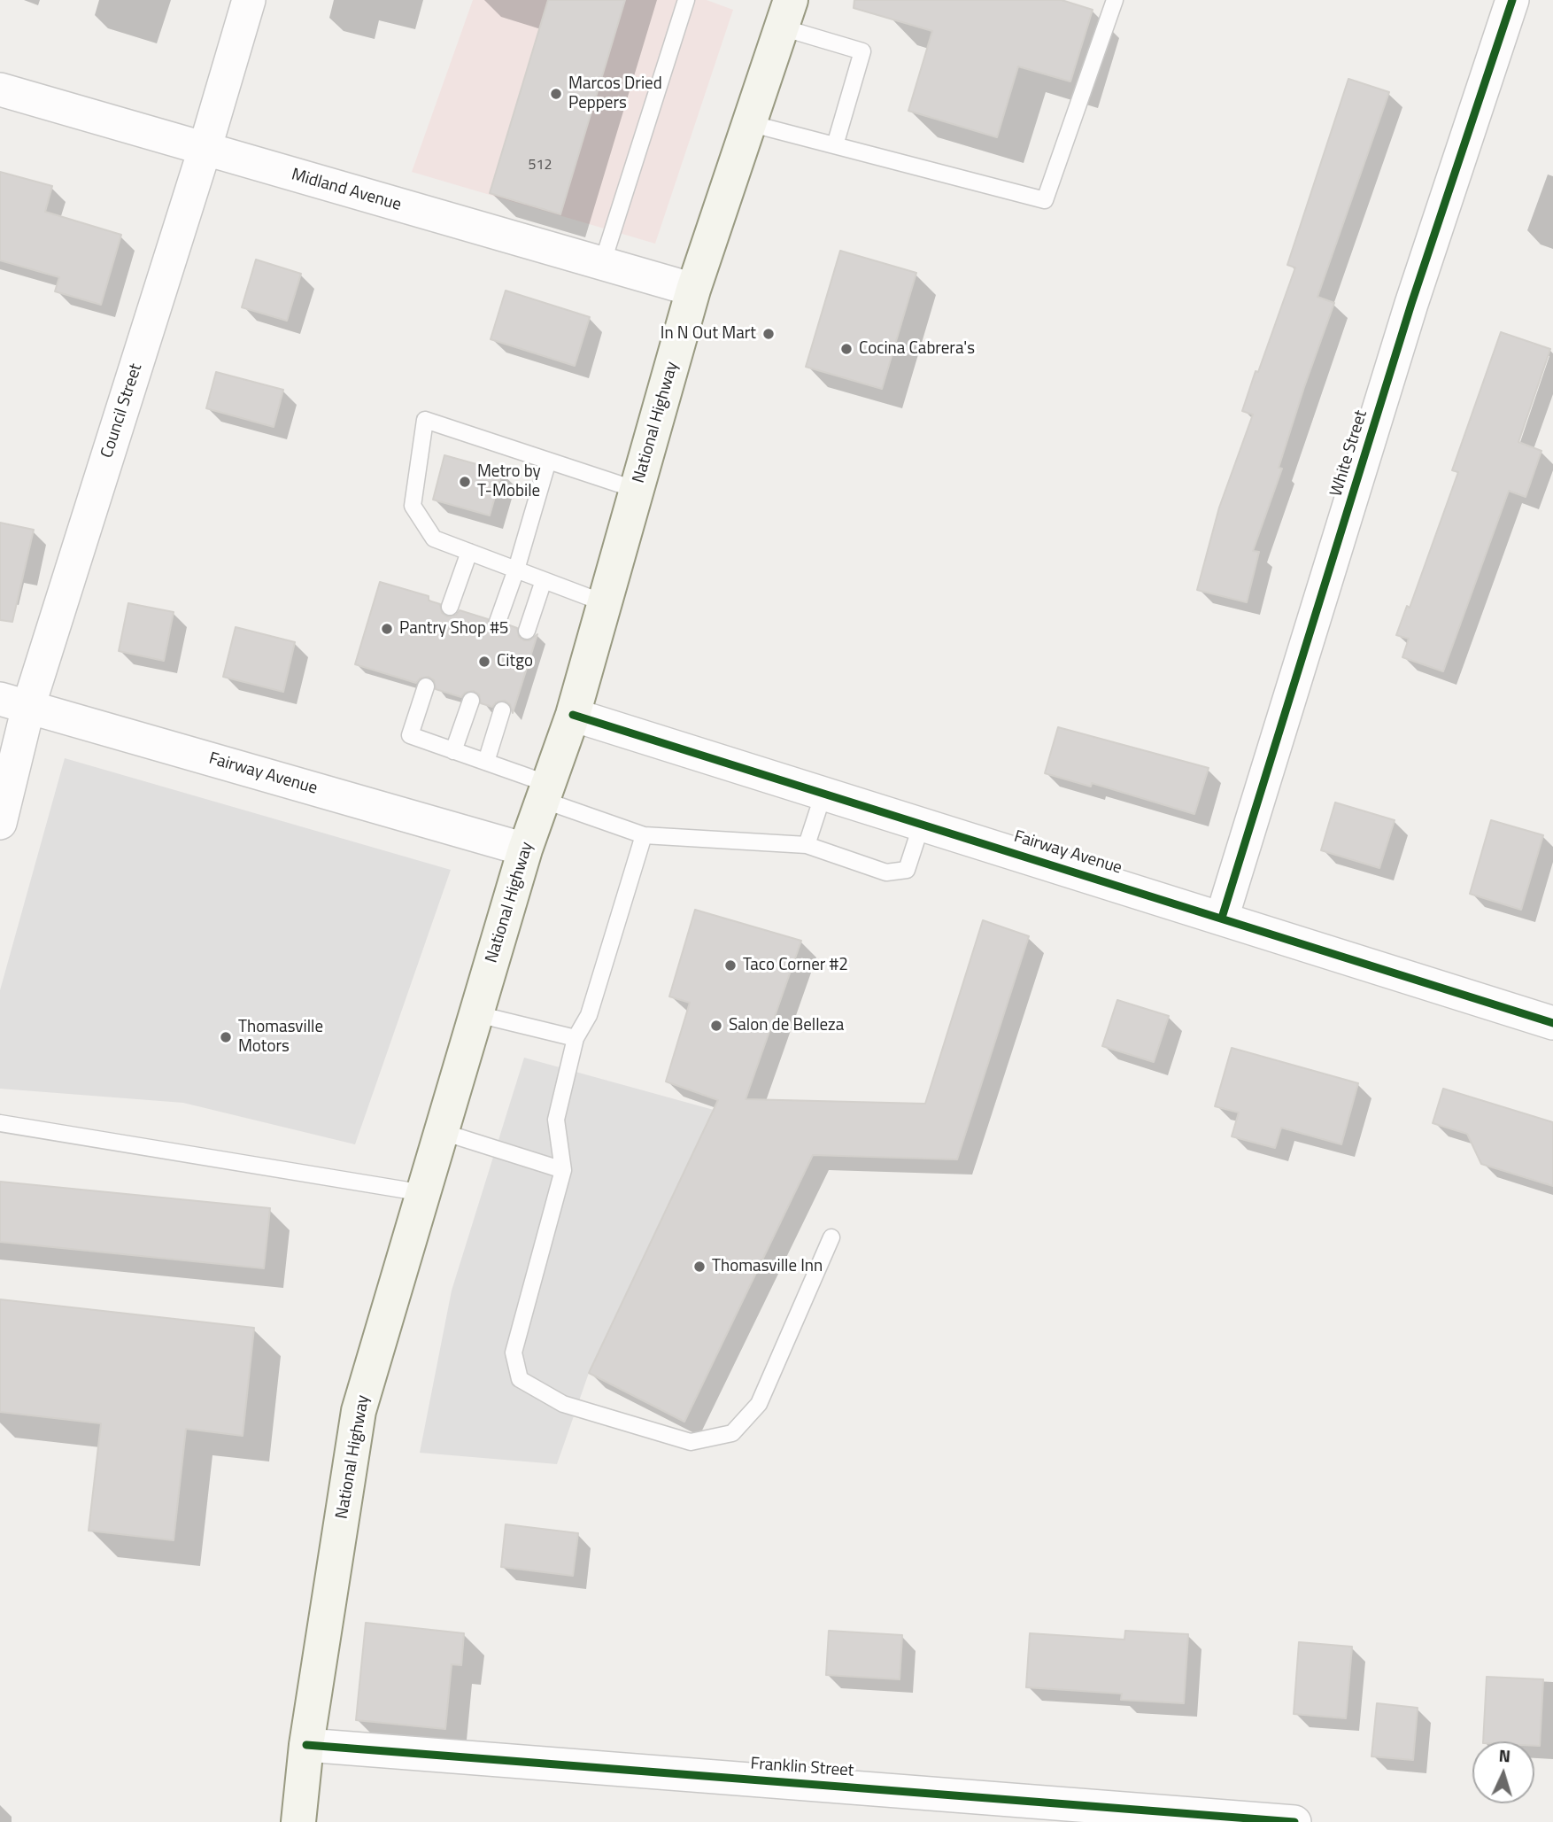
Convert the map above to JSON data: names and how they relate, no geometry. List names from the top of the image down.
{
  "streets": {
    "main road": ["National Highway"],
    "street": [
      "Midland Avenue",
      "Council Street",
      "White Street",
      "Fairway Avenue",
      "Franklin Street"
    ]
  },
  "crossings": [
    ["Midland Avenue", "Council Street"],
    ["Midland Avenue", "National Highway"],
    ["Council Street", "Fairway Avenue"],
    ["National Highway", "Fairway Avenue"],
    ["National Highway", "Franklin Street"],
    ["White Street", "Fairway Avenue"]
  ],
  "places": [
    "Marcos Dried Peppers",
    "In N Out Mart",
    "Cocina Cabrera's",
    "Metro by T-Mobile",
    "Pantry Shop #5",
    "Citgo",
    "Taco Corner #2",
    "Salon de Belleza",
    "Thomasville Motors",
    "Thomasville Inn"
  ],
  "house_numbers": ["512"],
  "north": "top"
}
